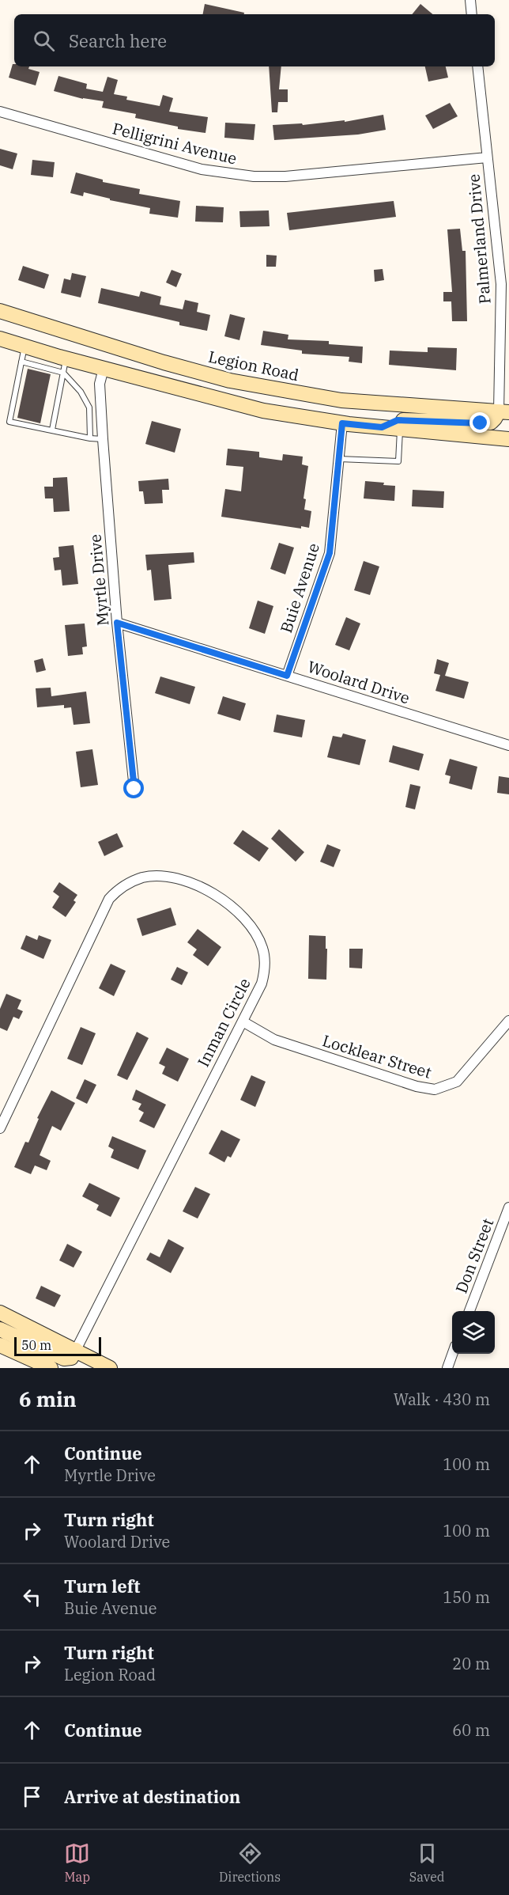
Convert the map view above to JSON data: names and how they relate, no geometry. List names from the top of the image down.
{
  "streets": {
    "main road": ["Legion Road"],
    "street": [
      "Pelligrini Avenue",
      "Palmerland Drive",
      "Myrtle Drive",
      "Buie Avenue",
      "Woolard Drive",
      "Inman Circle",
      "Locklear Street",
      "Don Street"
    ]
  },
  "crossings": [
    ["Pelligrini Avenue", "Palmerland Drive"],
    ["Palmerland Drive", "Legion Road"],
    ["Myrtle Drive", "Woolard Drive"],
    ["Buie Avenue", "Woolard Drive"],
    ["Inman Circle", "Locklear Street"]
  ],
  "scale_bar": "50 m",
  "page": {
    "search": "Search here",
    "scale": "50 m",
    "heading": ["6 min", "Walk · 430 m"],
    "list": [
      ["Continue", "Myrtle Drive", "100 m"],
      ["Turn right", "Woolard Drive", "100 m"],
      ["Turn left", "Buie Avenue", "150 m"],
      ["Turn right", "Legion Road", "20 m"],
      ["Continue", "60 m"],
      "Arrive at destination"
    ],
    "nav": ["Map", "Directions", "Saved"]
  }
}
